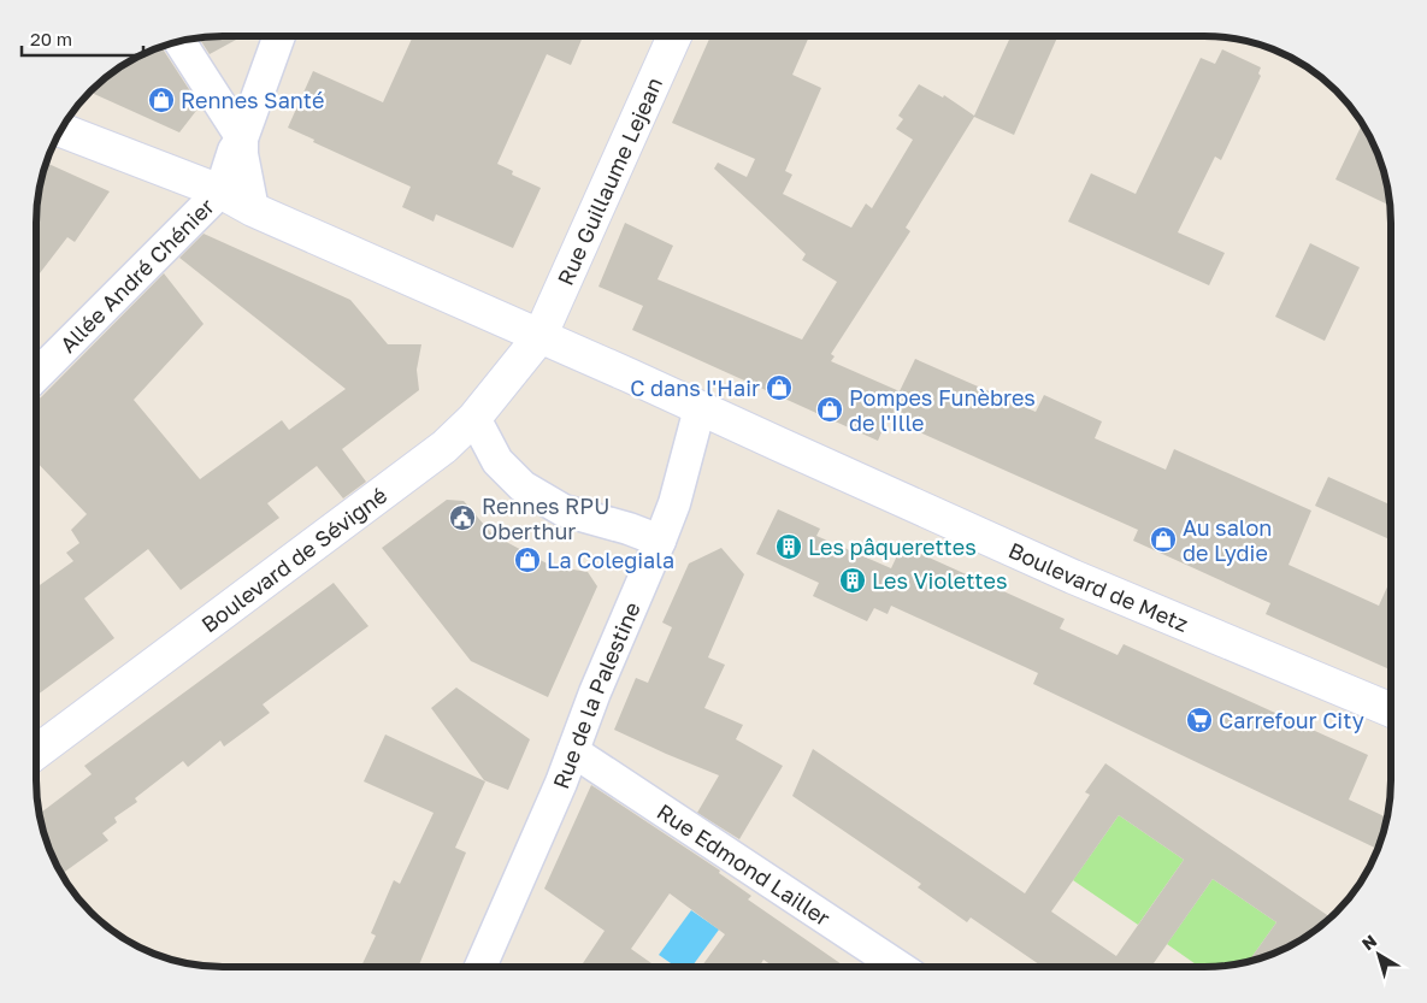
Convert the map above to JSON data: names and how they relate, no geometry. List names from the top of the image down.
{
  "streets": {
    "main road": ["Rue Guillaume Lejean", "Boulevard de Sévigné", "Boulevard de Metz"],
    "street": ["Allée André Chénier", "Rue de la Palestine", "Rue Edmond Lailler"]
  },
  "crossings": [
    ["Rue Guillaume Lejean", "Boulevard de Sévigné"],
    ["Rue Guillaume Lejean", "Boulevard de Metz"],
    ["Allée André Chénier", "Boulevard de Metz"],
    ["Boulevard de Sévigné", "Boulevard de Metz"],
    ["Boulevard de Metz", "Rue de la Palestine"],
    ["Rue de la Palestine", "Rue Edmond Lailler"]
  ],
  "places": {
    "shop": [
      "Rennes Santé",
      "C dans l'Hair",
      "Pompes Funèbres de l'Ille",
      "Au salon de Lydie",
      "La Colegiala"
    ],
    "public building": ["Rennes RPU Oberthur"],
    "building": ["Les pâquerettes", "Les Violettes"],
    "supermarket": ["Carrefour City"]
  },
  "scale_bar": "20 m",
  "north": "top left"
}
